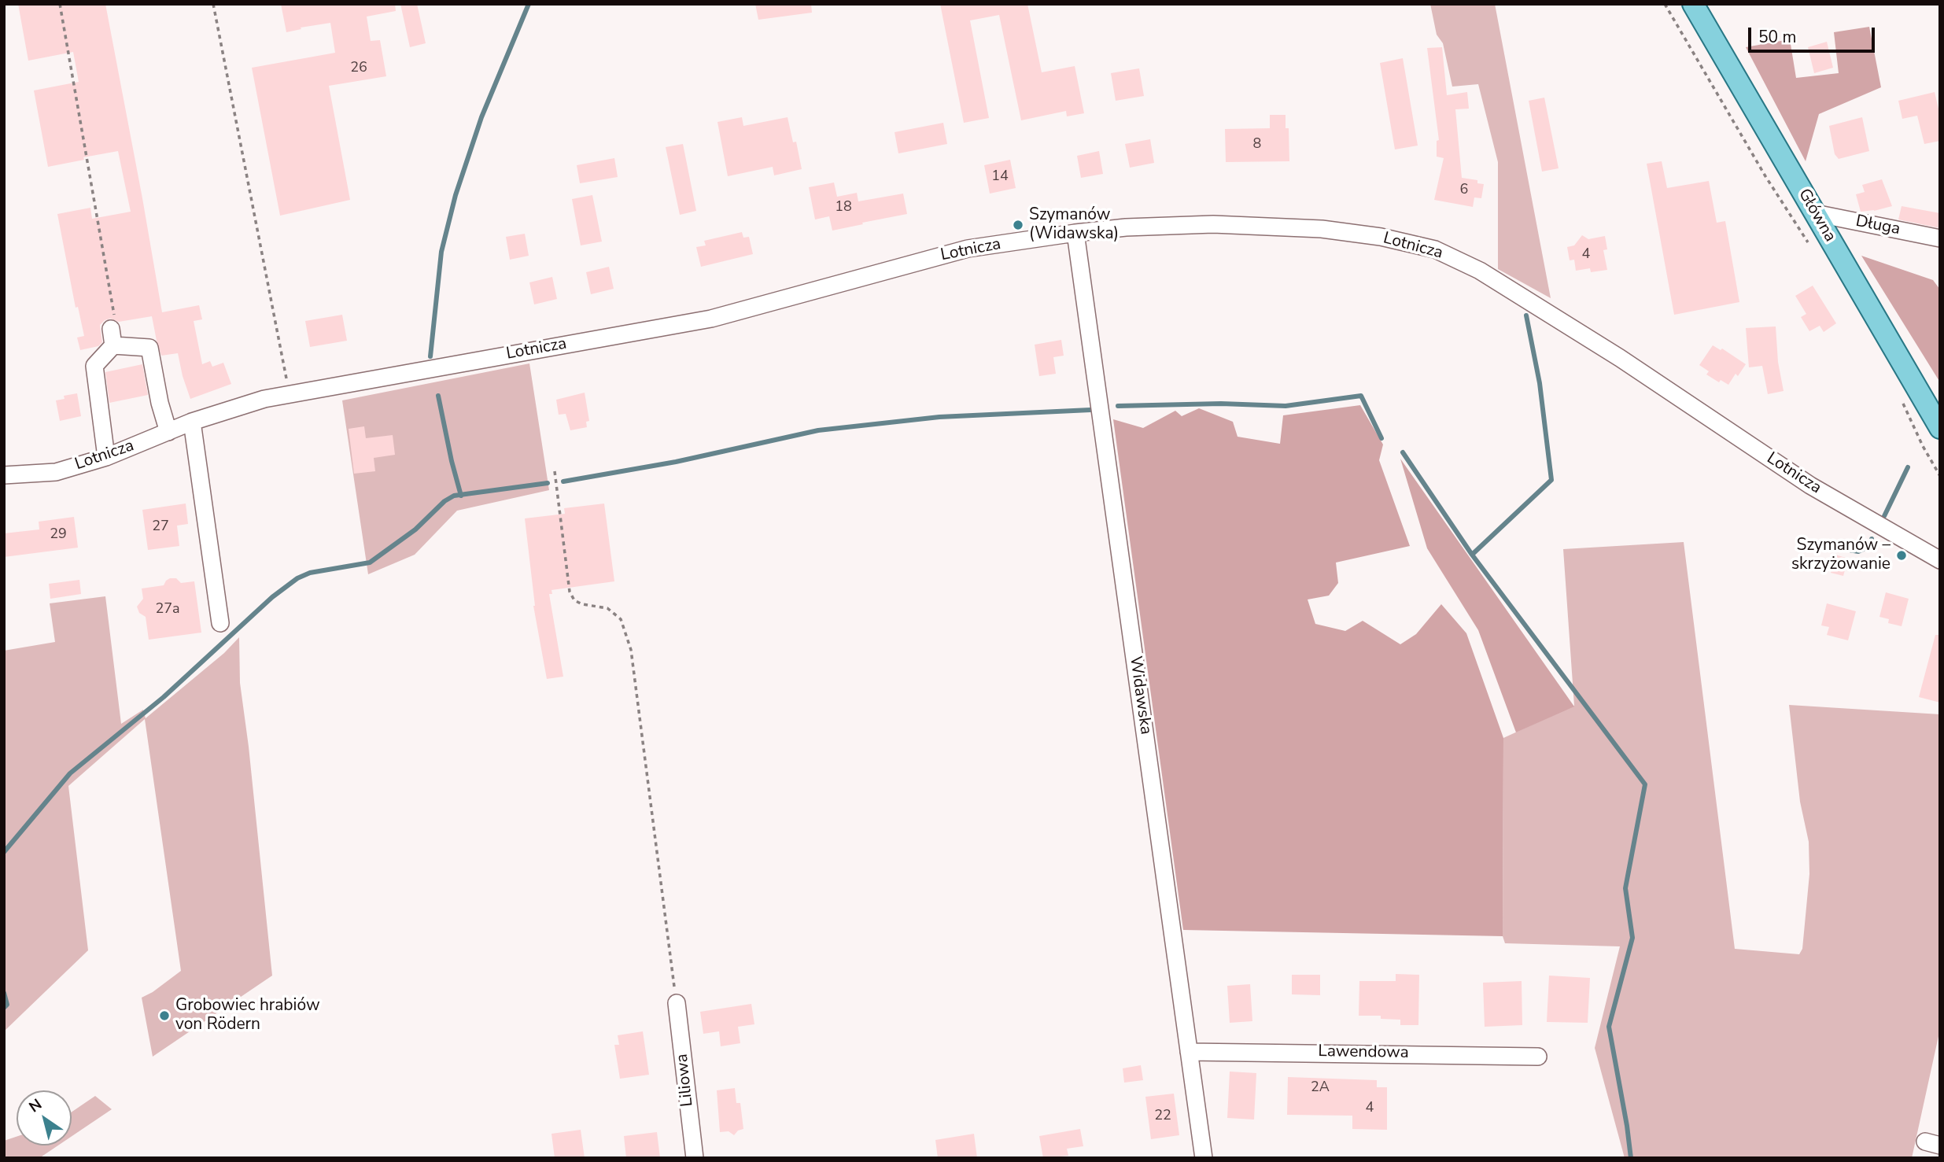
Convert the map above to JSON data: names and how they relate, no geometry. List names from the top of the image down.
{
  "streets": {
    "main road": ["Główna"],
    "street": [
      "Długa",
      "Lotnicza",
      "Widawska",
      "Lawendowa",
      "Liliowa"
    ]
  },
  "crossings": [
    ["Główna", "Długa"],
    ["Lotnicza", "Widawska"],
    ["Widawska", "Lawendowa"]
  ],
  "places": ["Szymanów (Widawska)", "Szymanów – skrzyżowanie", "Grobowiec hrabiów von Rödern"],
  "house_numbers": [
    "26",
    "8",
    "14",
    "6",
    "18",
    "4",
    "27",
    "29",
    "27a",
    "2A",
    "4",
    "22"
  ],
  "scale_bar": "50 m",
  "north": "top left"
}
